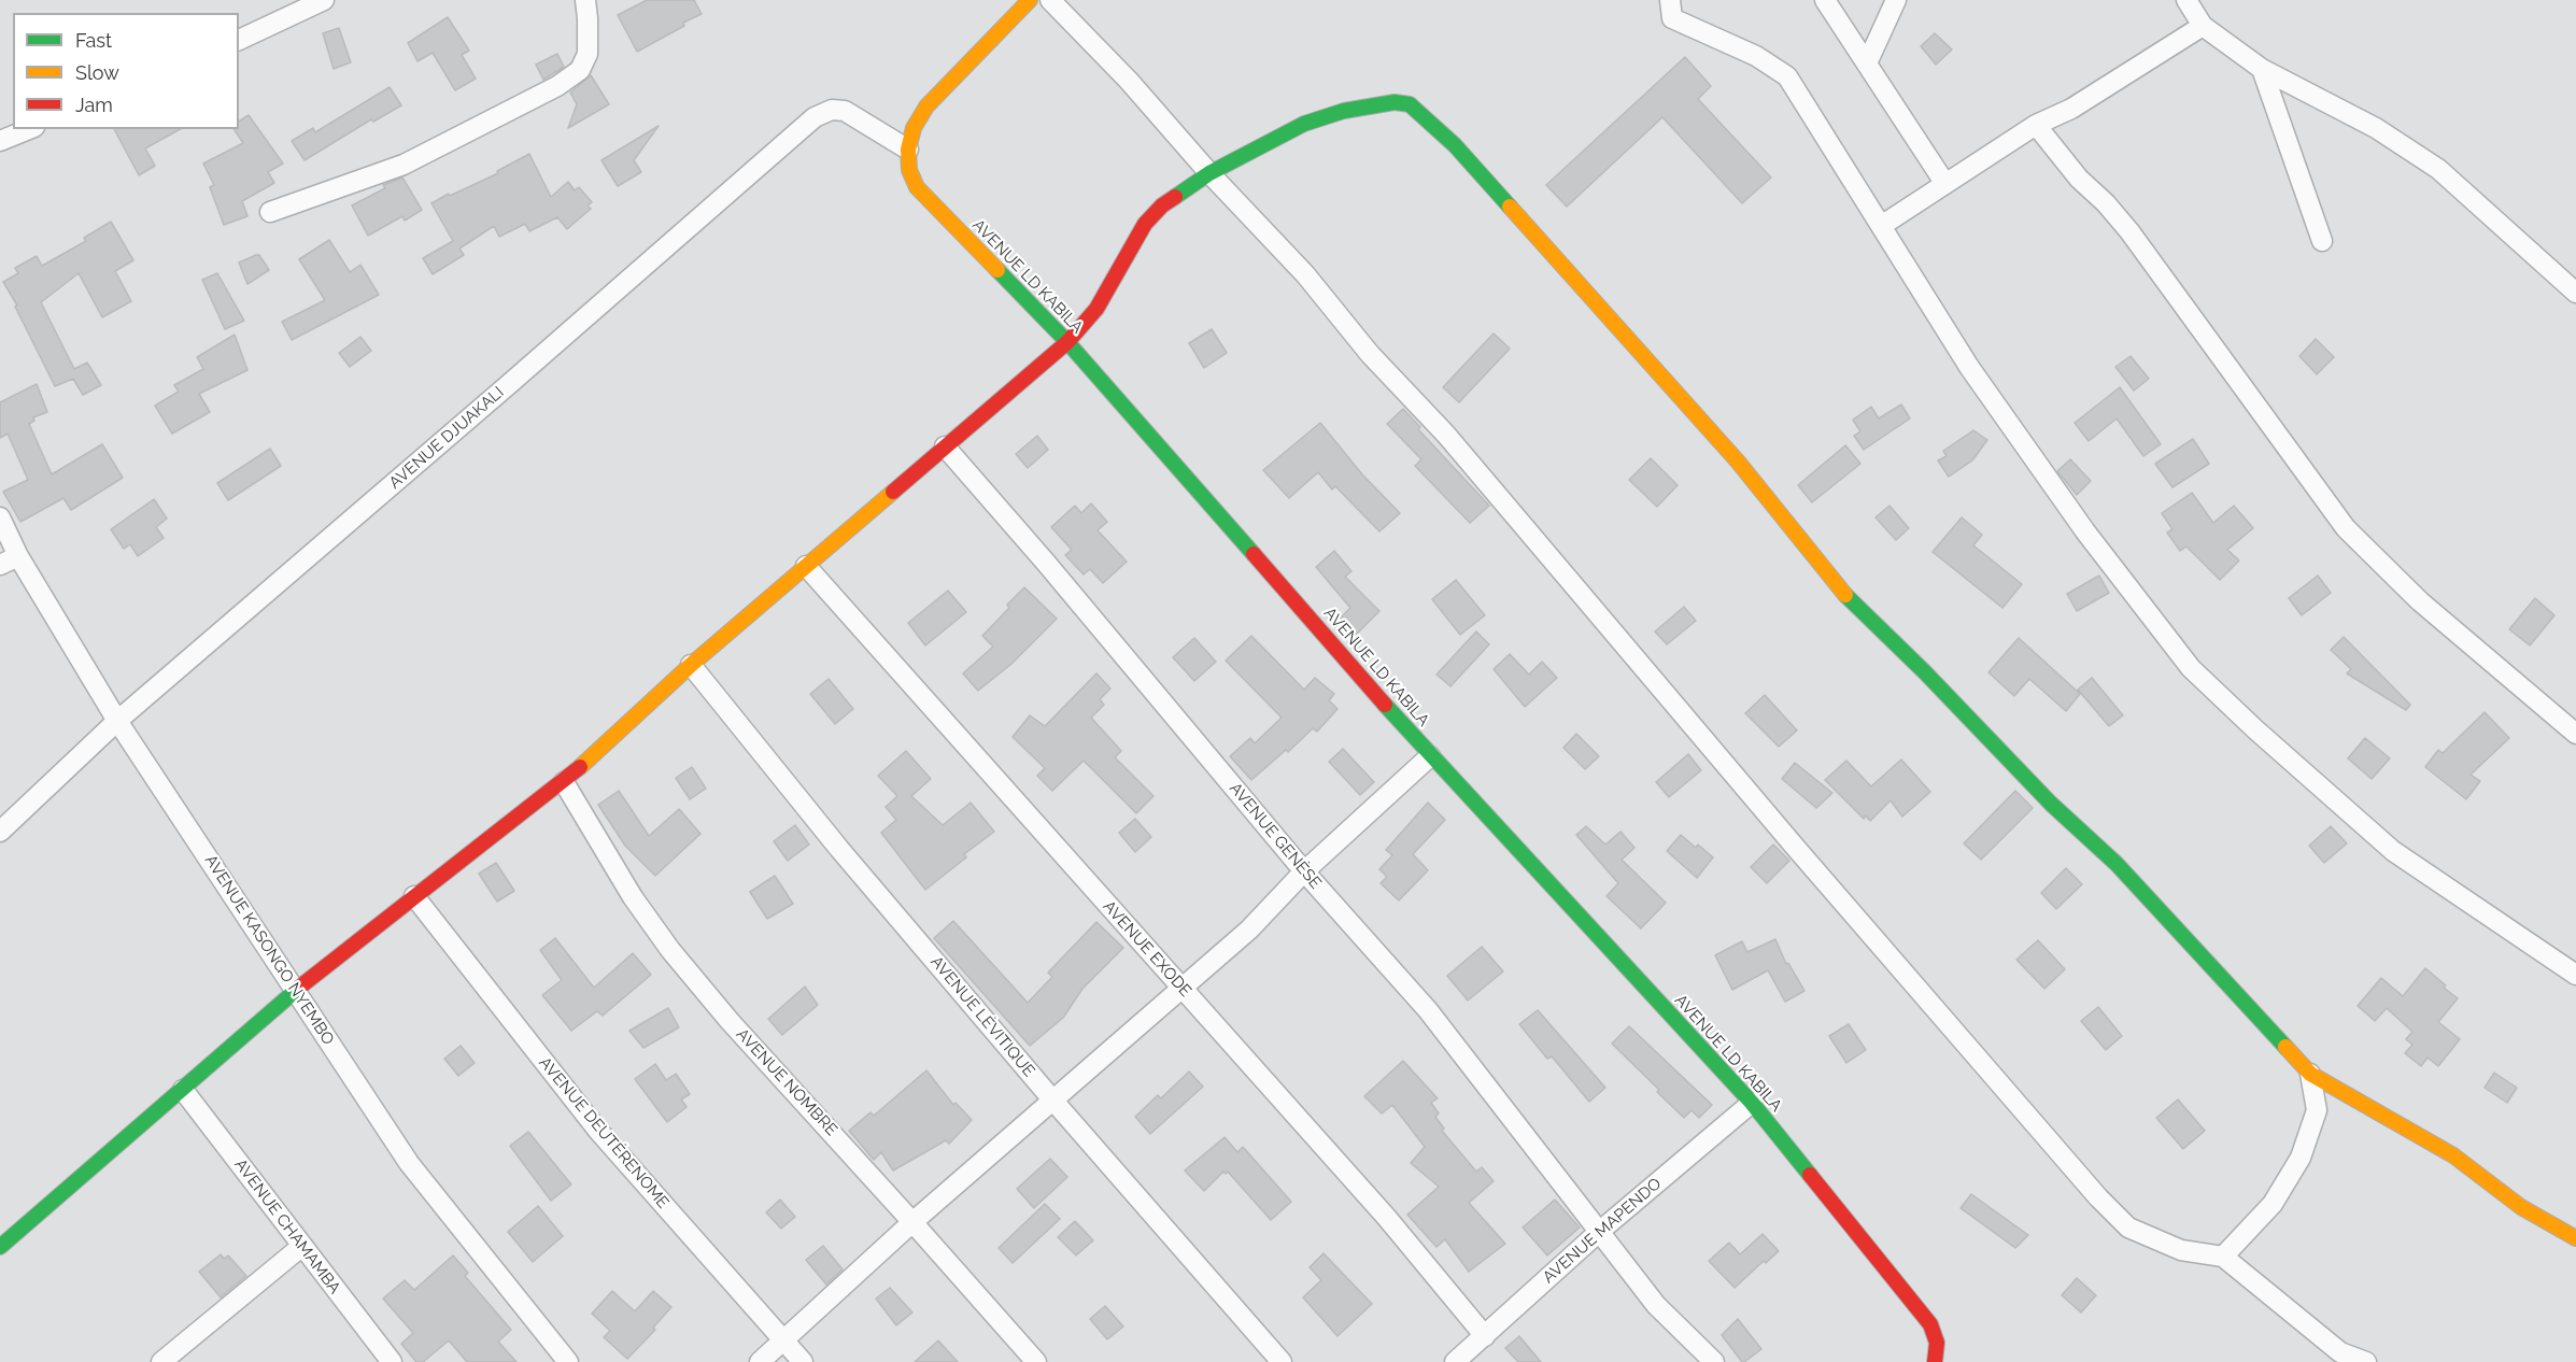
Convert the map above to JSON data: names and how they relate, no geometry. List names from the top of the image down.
{
  "streets": {
    "street": [
      "AVENUE LD KABILA",
      "AVENUE DJUAKALI",
      "AVENUE GENÈSE",
      "AVENUE EXODE",
      "AVENUE KASONGO NYEMBO",
      "AVENUE LÉVITIQUE",
      "AVENUE NOMBRE",
      "AVENUE DEUTÉRENOME",
      "AVENUE CHAMAMBA",
      "AVENUE MAPENDO"
    ]
  },
  "crossings": [
    ["AVENUE LD KABILA", "AVENUE DJUAKALI"],
    ["AVENUE LD KABILA", "AVENUE MAPENDO"],
    ["AVENUE DJUAKALI", "AVENUE KASONGO NYEMBO"],
    ["AVENUE GENÈSE", "AVENUE MAPENDO"],
    ["AVENUE EXODE", "AVENUE MAPENDO"]
  ],
  "legend": ["Fast", "Slow", "Jam"]
}
